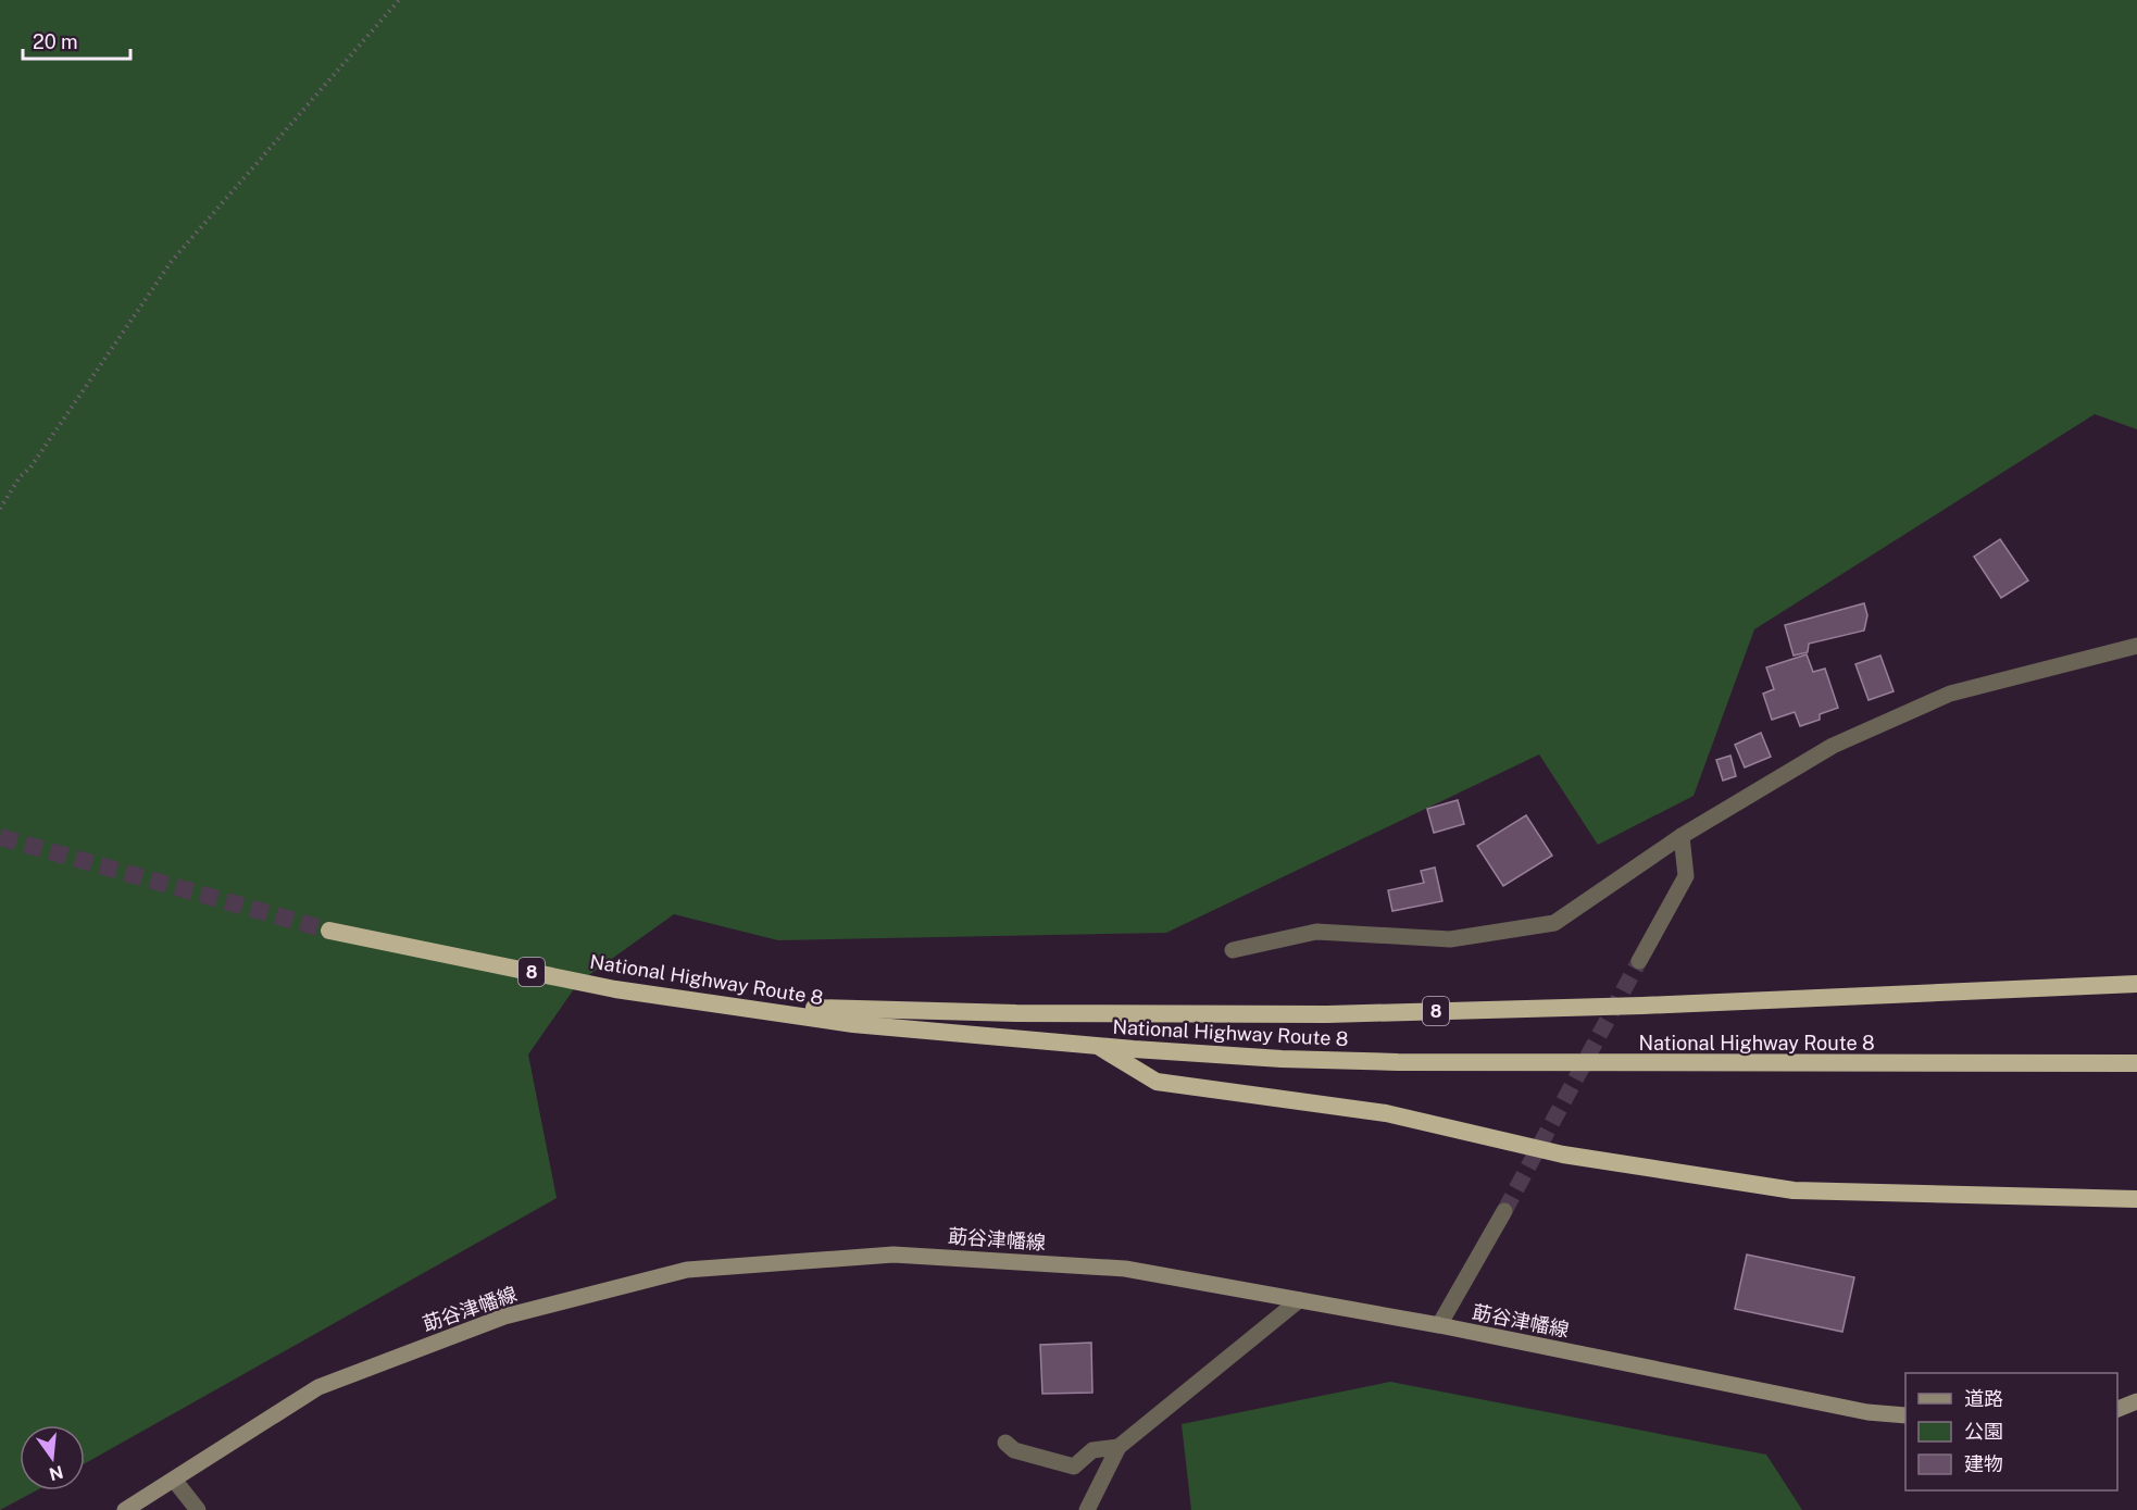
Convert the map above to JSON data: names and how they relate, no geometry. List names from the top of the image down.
{
  "streets": {
    "highway": ["8", "National Highway Route 8"],
    "main road": ["莇谷津幡線"]
  },
  "crossings": [
    ["8", "National Highway Route 8"]
  ],
  "legend": ["道路", "公園", "建物"],
  "scale_bar": "20 m",
  "north": "bottom"
}
